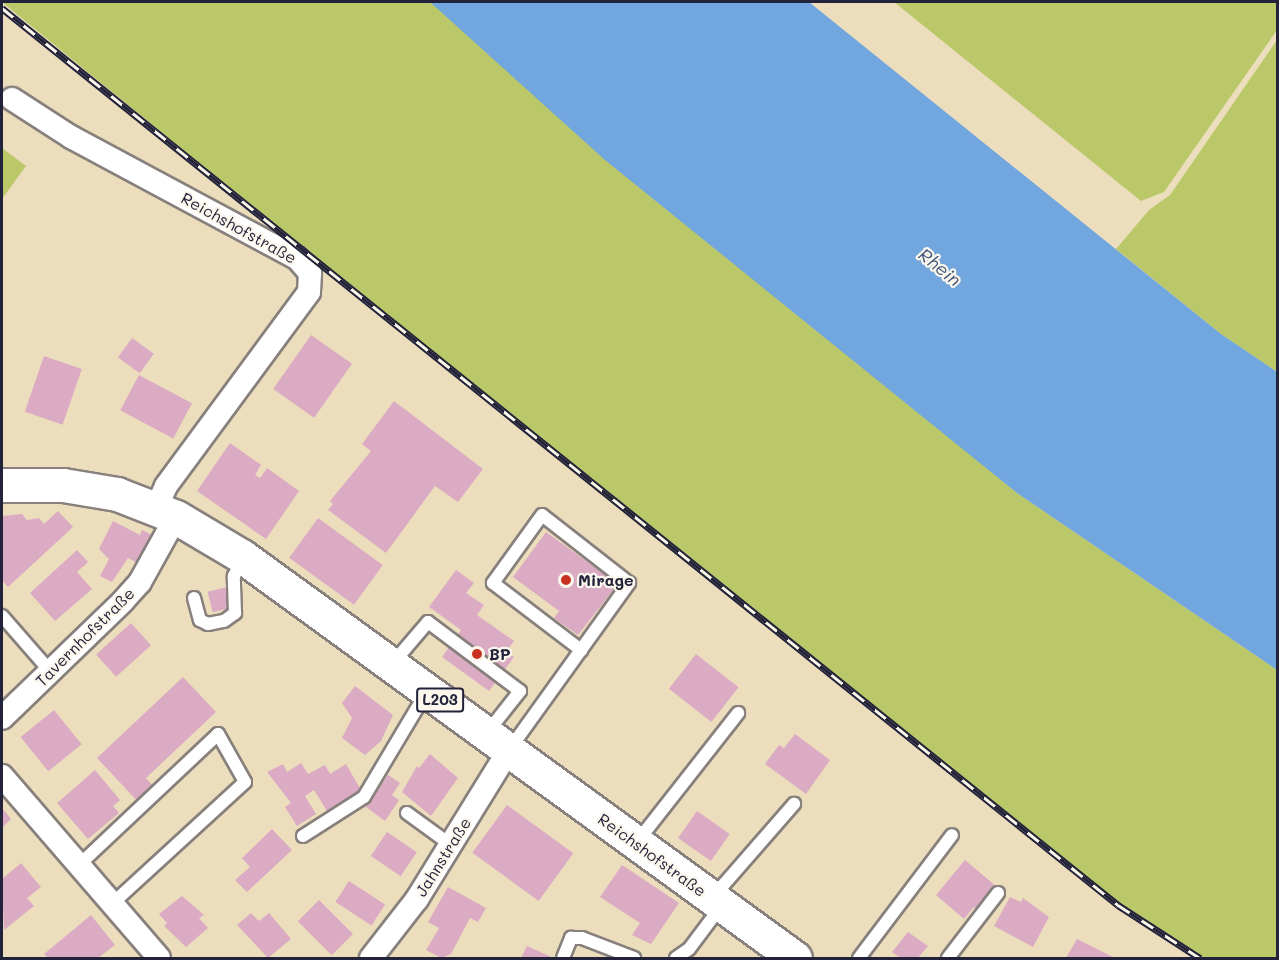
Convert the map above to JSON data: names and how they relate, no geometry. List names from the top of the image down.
{
  "streets": {
    "main road": ["Reichshofstraße", "L203"],
    "street": ["Tavernhofstraße", "Jahnstraße"]
  },
  "crossings": [
    ["Reichshofstraße", "Tavernhofstraße"],
    ["Reichshofstraße", "Jahnstraße"]
  ],
  "water": ["Rhein"],
  "places": ["Mirage", "BP"]
}
